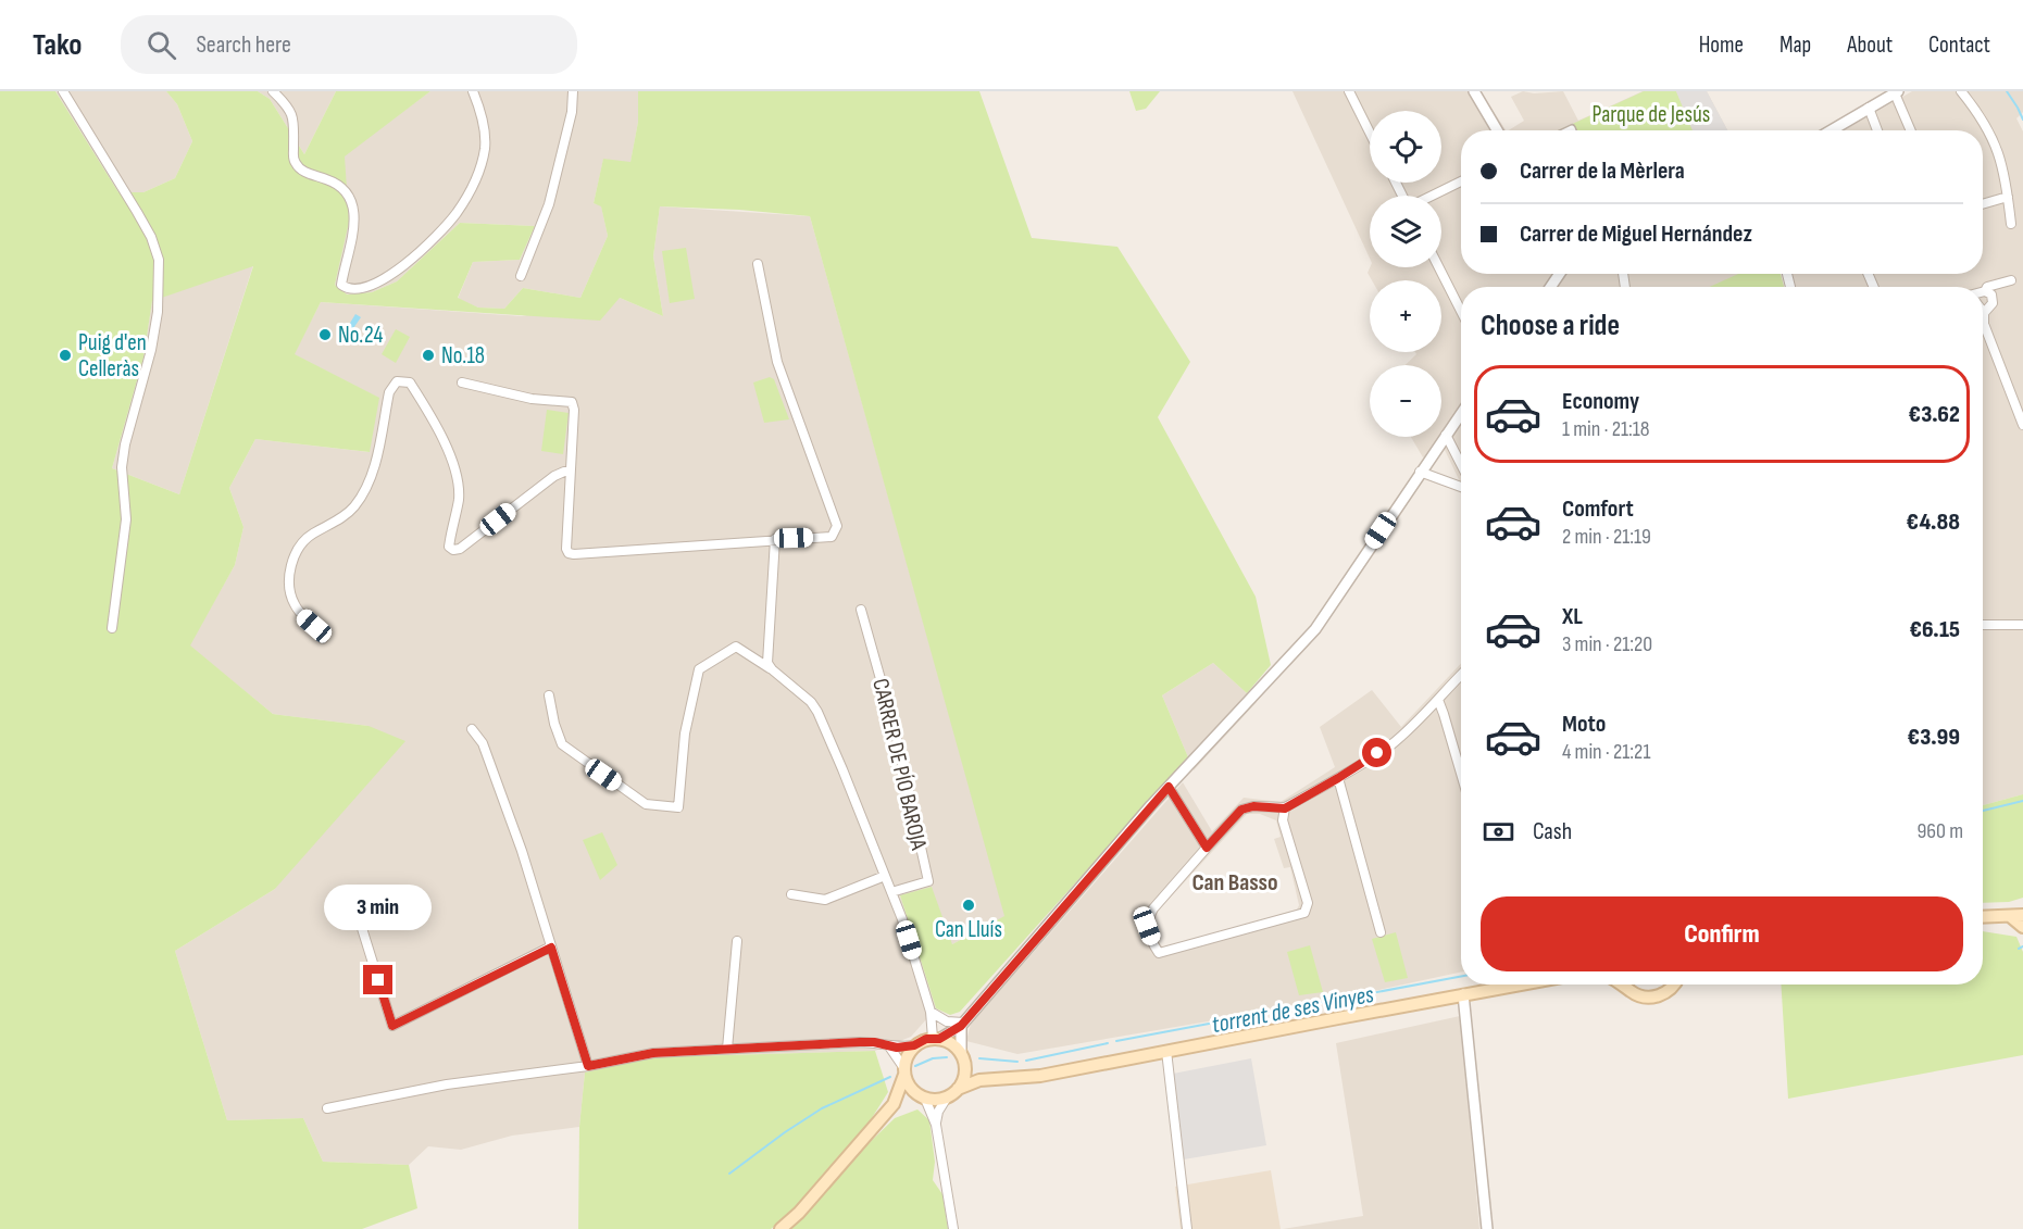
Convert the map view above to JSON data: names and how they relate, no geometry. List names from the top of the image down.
{
  "streets": {
    "street": ["CARRER DE PÍO BAROJA"]
  },
  "districts": ["Can Basso"],
  "water": ["torrent de ses Vinyes"],
  "parks": ["Parque de Jesús"],
  "places": [
    "No.24",
    "Puig d'en Celleràs",
    "No.18",
    "Can Lluís"
  ],
  "page": {
    "header": "Tako",
    "search": "Search here",
    "nav": [
      "Home",
      "Map",
      "About",
      "Contact"
    ],
    "map_buttons": ["+", "−"],
    "banner": ["Carrer de la Mèrlera", "Carrer de Miguel Hernández"],
    "heading": "Choose a ride",
    "list": [
      {
        "name": "Economy",
        "note": "1 min · 21:18",
        "value": "€3.62"
      },
      {
        "name": "Comfort",
        "note": "2 min · 21:19",
        "value": "€4.88"
      },
      {
        "name": "XL",
        "note": "3 min · 21:20",
        "value": "€6.15"
      },
      {
        "name": "Moto",
        "note": "4 min · 21:21",
        "value": "€3.99"
      }
    ],
    "pay": ["Cash", "960 m"],
    "buttons": "Confirm",
    "bubble": "3 min"
  }
}
